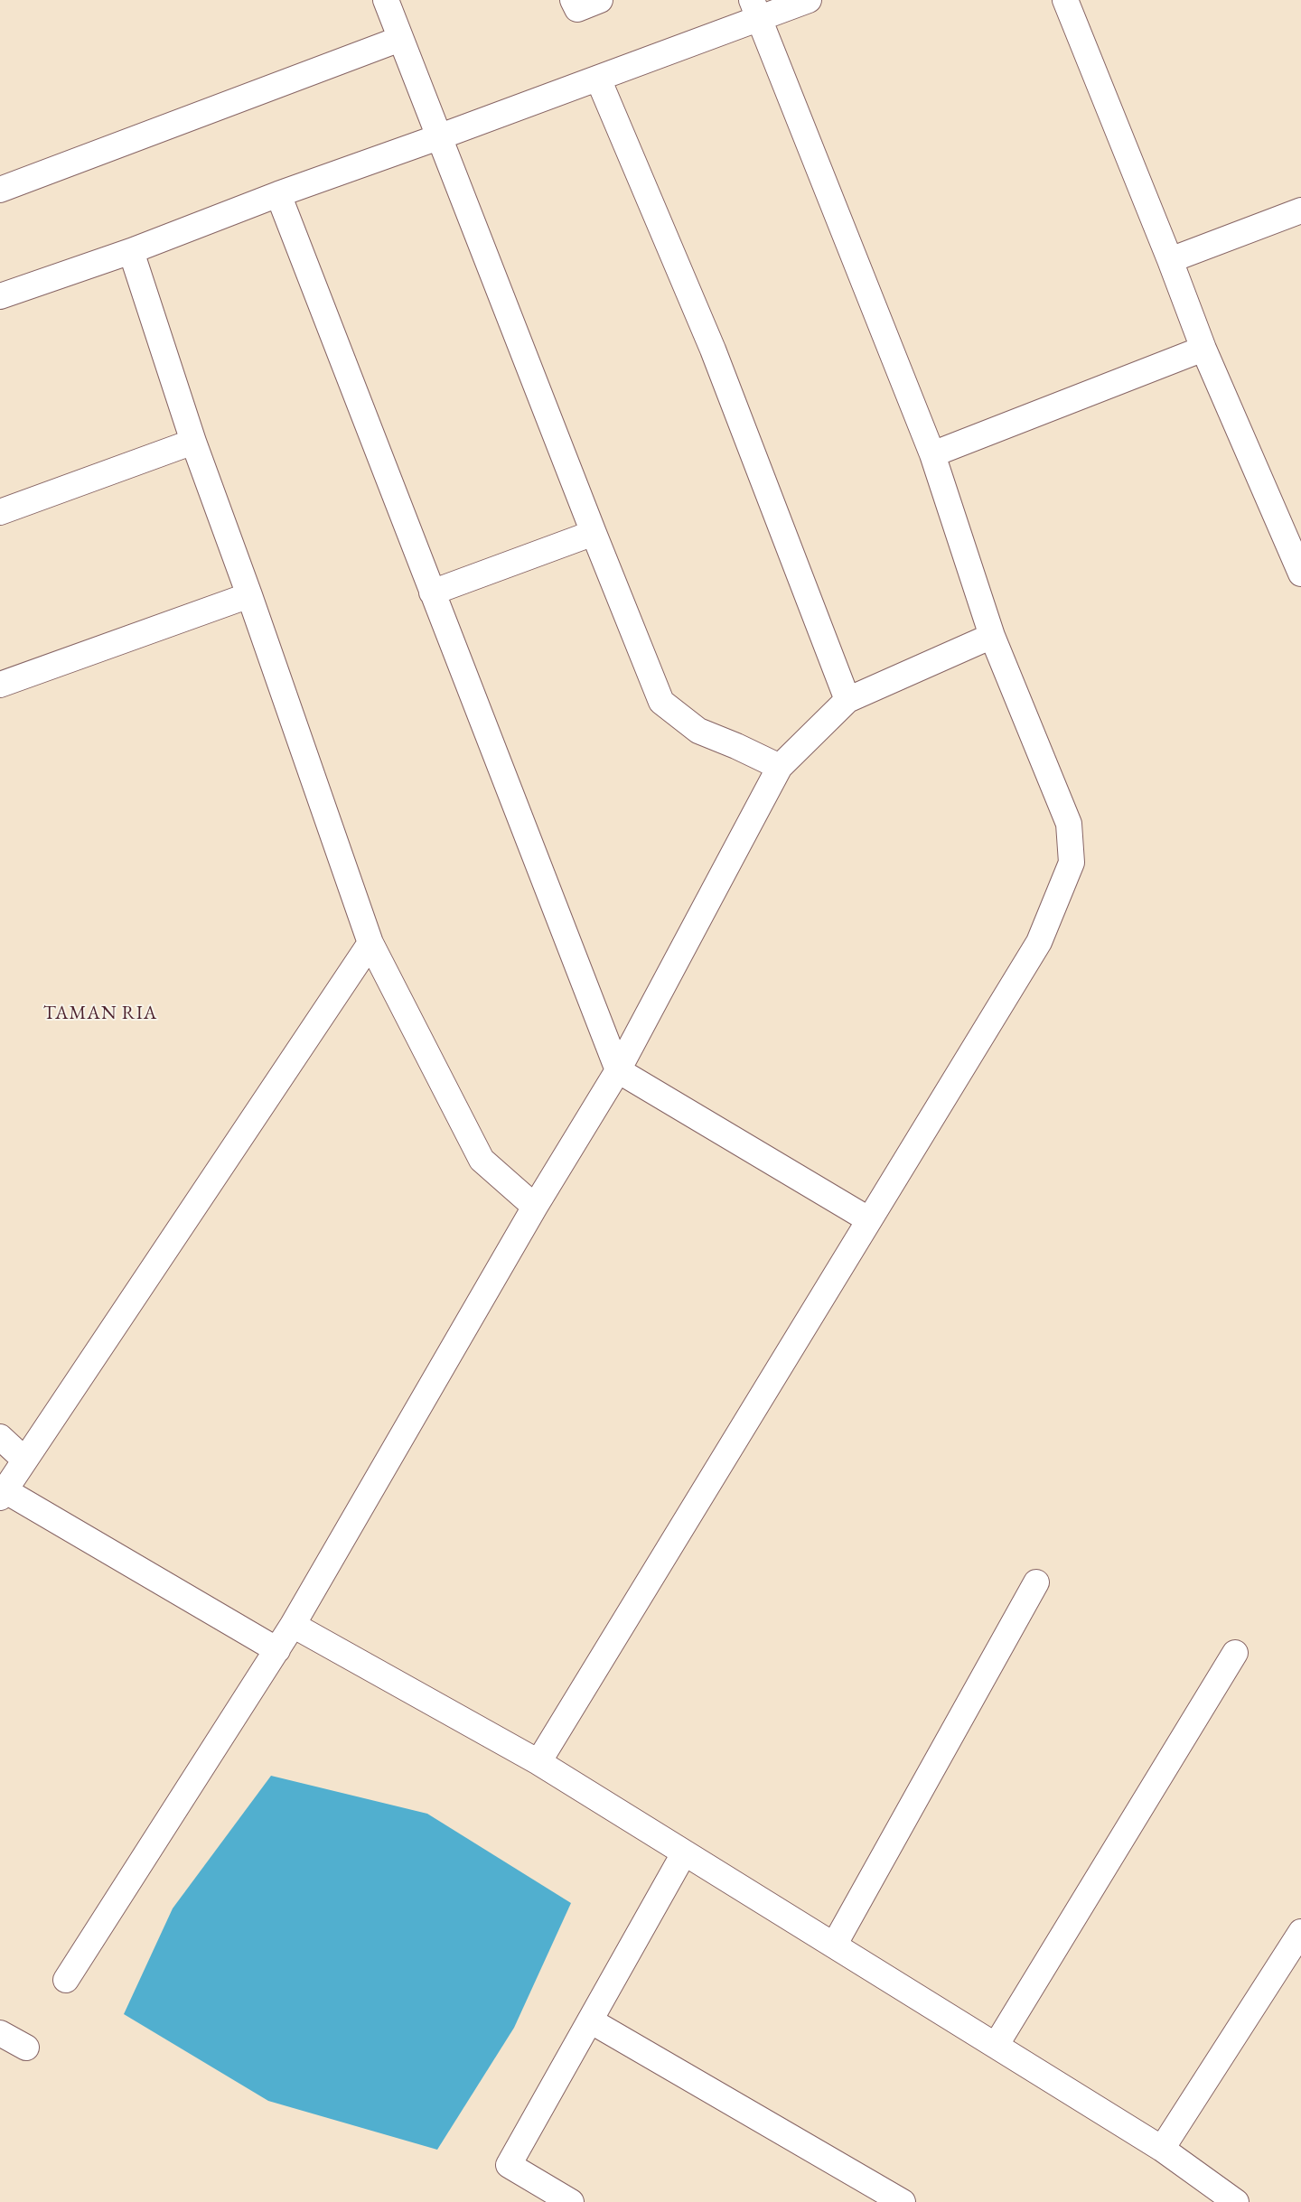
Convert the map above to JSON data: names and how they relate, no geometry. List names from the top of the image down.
{
  "districts": ["TAMAN RIA"]
}
